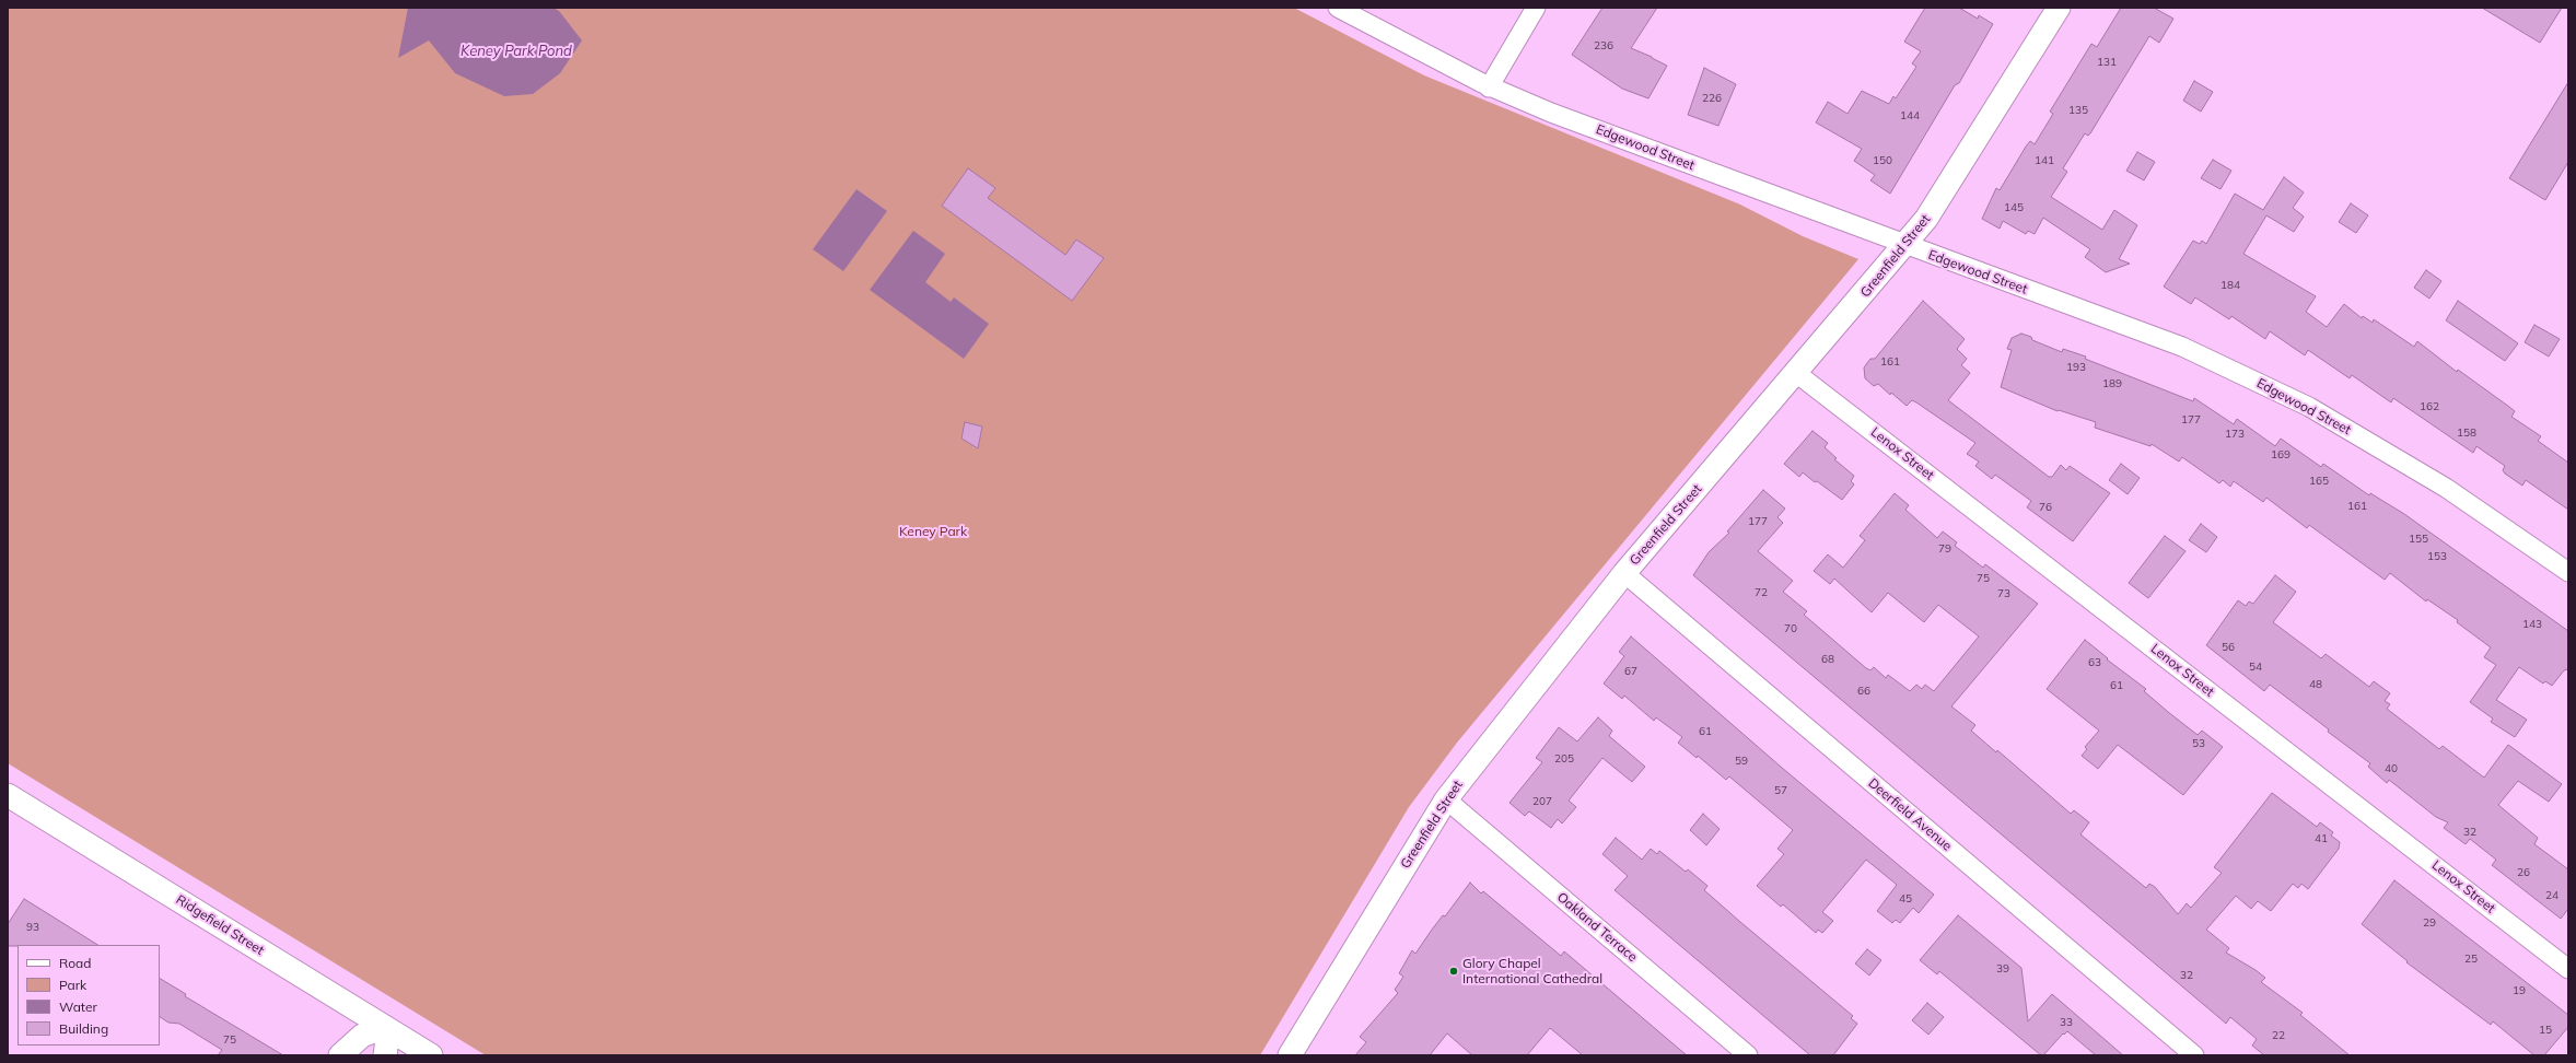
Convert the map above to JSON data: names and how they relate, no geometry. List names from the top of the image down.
{
  "streets": {
    "street": [
      "Edgewood Street",
      "Greenfield Street",
      "Lenox Street",
      "Deerfield Avenue",
      "Ridgefield Street",
      "Oakland Terrace"
    ]
  },
  "crossings": [
    ["Edgewood Street", "Greenfield Street"],
    ["Greenfield Street", "Lenox Street"],
    ["Greenfield Street", "Deerfield Avenue"],
    ["Greenfield Street", "Oakland Terrace"]
  ],
  "water": ["Keney Park Pond"],
  "parks": ["Keney Park"],
  "places": ["Glory Chapel International Cathedral"],
  "house_numbers": [
    "236",
    "131",
    "226",
    "135",
    "144",
    "150",
    "141",
    "145",
    "184",
    "161",
    "193",
    "189",
    "162",
    "177",
    "158",
    "173",
    "169",
    "165",
    "161",
    "76",
    "177",
    "155",
    "79",
    "153",
    "75",
    "72",
    "73",
    "143",
    "70",
    "56",
    "68",
    "63",
    "54",
    "67",
    "48",
    "61",
    "66",
    "61",
    "53",
    "205",
    "59",
    "40",
    "57",
    "207",
    "32",
    "41",
    "26",
    "24",
    "45",
    "29",
    "93",
    "25",
    "39",
    "32",
    "19",
    "33",
    "15",
    "22",
    "75"
  ],
  "legend": [
    "Road",
    "Park",
    "Water",
    "Building"
  ]
}
